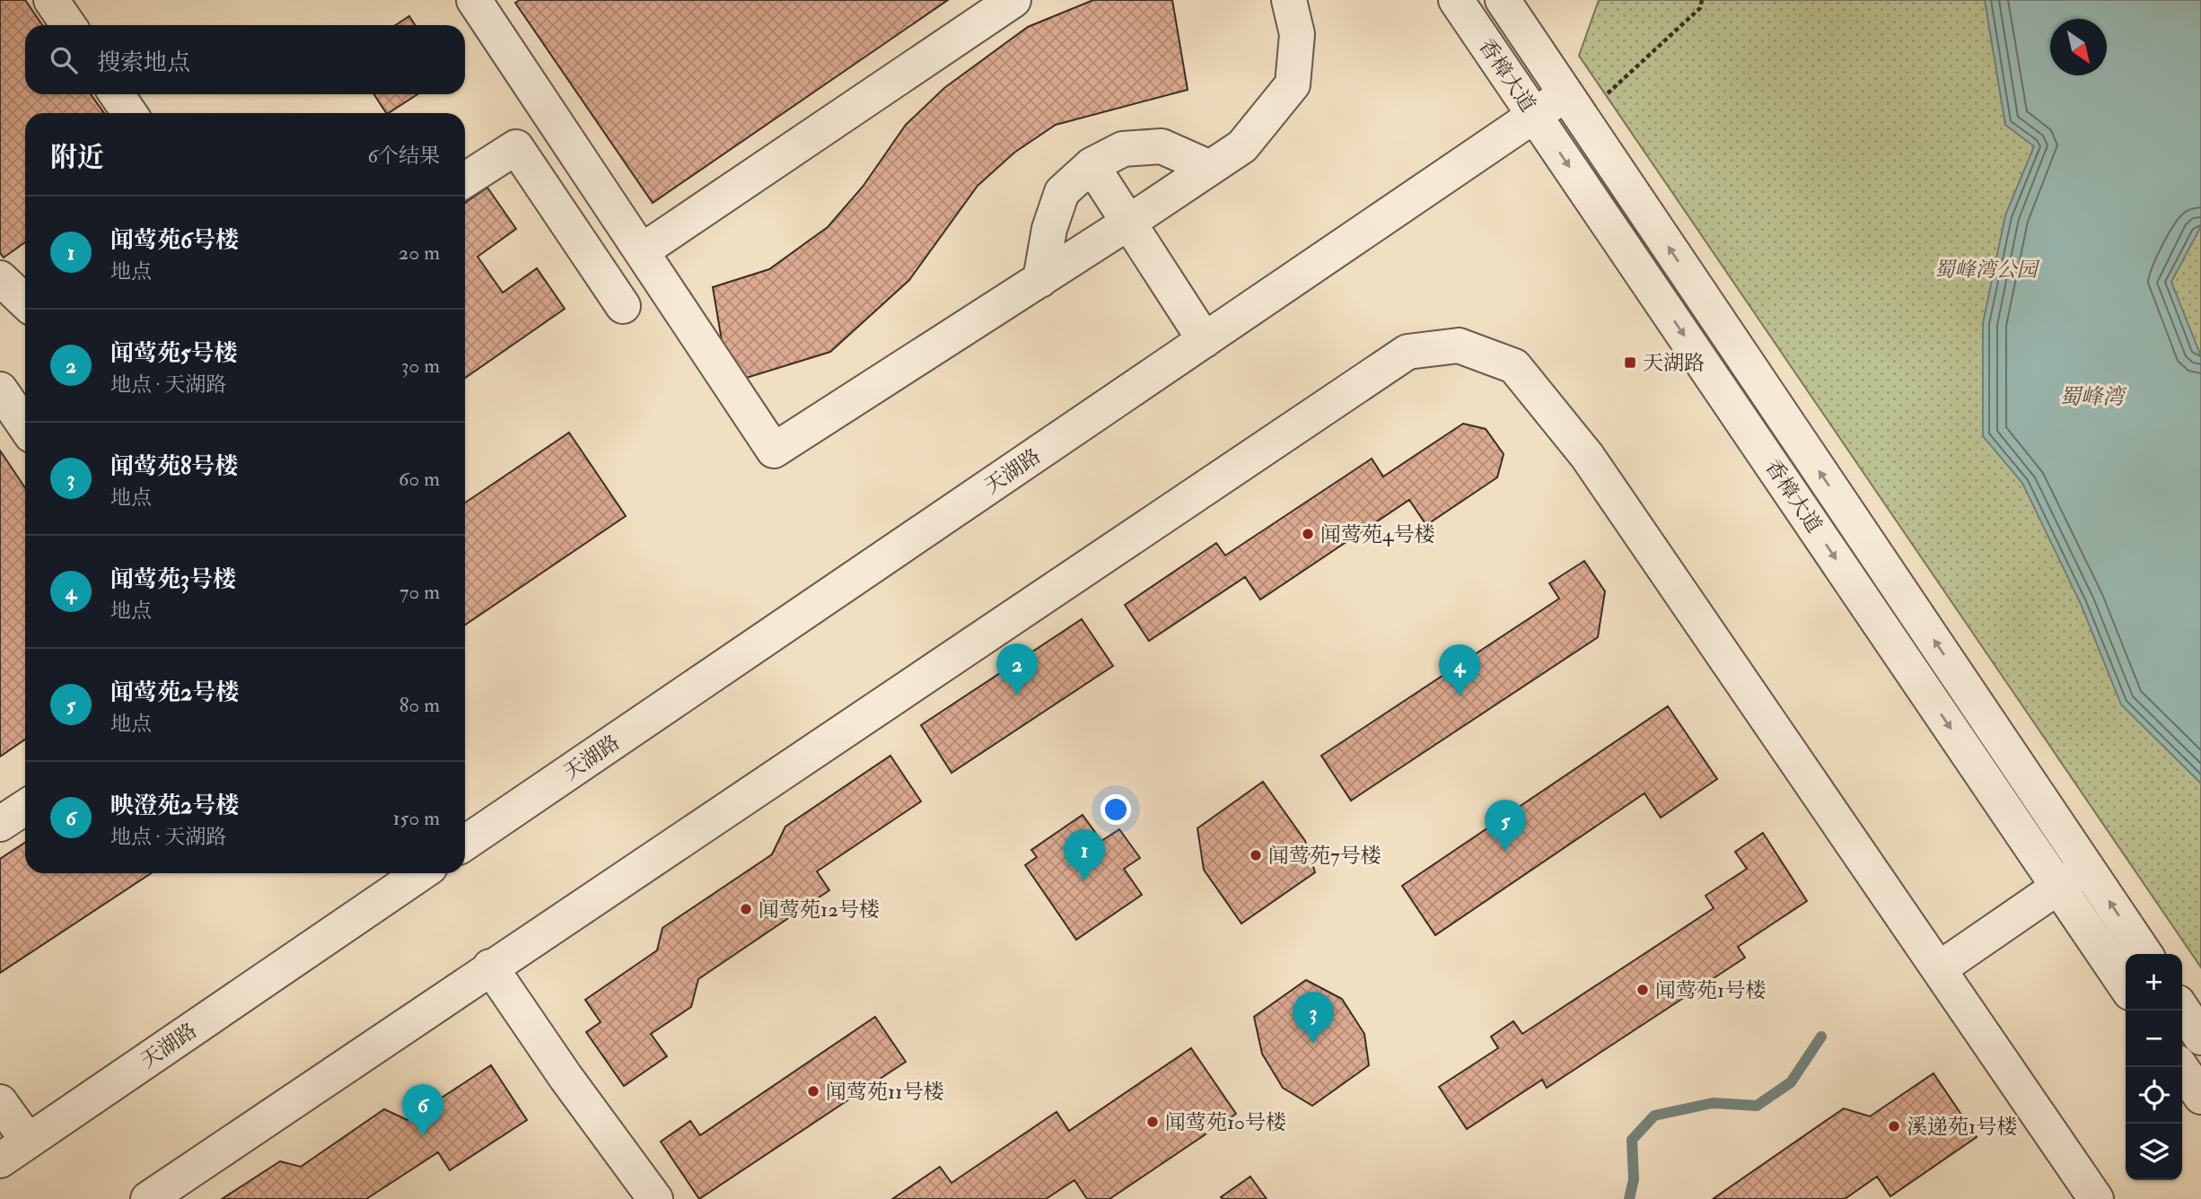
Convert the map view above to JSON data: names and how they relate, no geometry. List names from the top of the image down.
{
  "streets": {
    "street": ["香樟大道", "天湖路"]
  },
  "crossings": [
    ["香樟大道", "天湖路"]
  ],
  "water": ["蜀峰湾"],
  "parks": ["蜀峰湾公园"],
  "places": {
    "transit": ["天湖路"],
    "other": [
      "闻莺苑4号楼",
      "闻莺苑7号楼",
      "闻莺苑12号楼",
      "闻莺苑1号楼",
      "闻莺苑11号楼",
      "闻莺苑10号楼",
      "溪递苑1号楼"
    ]
  },
  "north": "bottom right",
  "page": {
    "search": "搜索地点",
    "heading": ["附近", "6个结果"],
    "list": [
      {
        "mark": "1",
        "name": "闻莺苑6号楼",
        "note": "地点",
        "value": "20 m"
      },
      {
        "mark": "2",
        "name": "闻莺苑5号楼",
        "note": "地点 · 天湖路",
        "value": "30 m"
      },
      {
        "mark": "3",
        "name": "闻莺苑8号楼",
        "note": "地点",
        "value": "60 m"
      },
      {
        "mark": "4",
        "name": "闻莺苑3号楼",
        "note": "地点",
        "value": "70 m"
      },
      {
        "mark": "5",
        "name": "闻莺苑2号楼",
        "note": "地点",
        "value": "80 m"
      },
      {
        "mark": "6",
        "name": "映澄苑2号楼",
        "note": "地点 · 天湖路",
        "value": "150 m"
      }
    ],
    "pins": [
      "2",
      "4",
      "5",
      "1",
      "3",
      "6"
    ],
    "map_buttons": ["+", "−"]
  }
}
